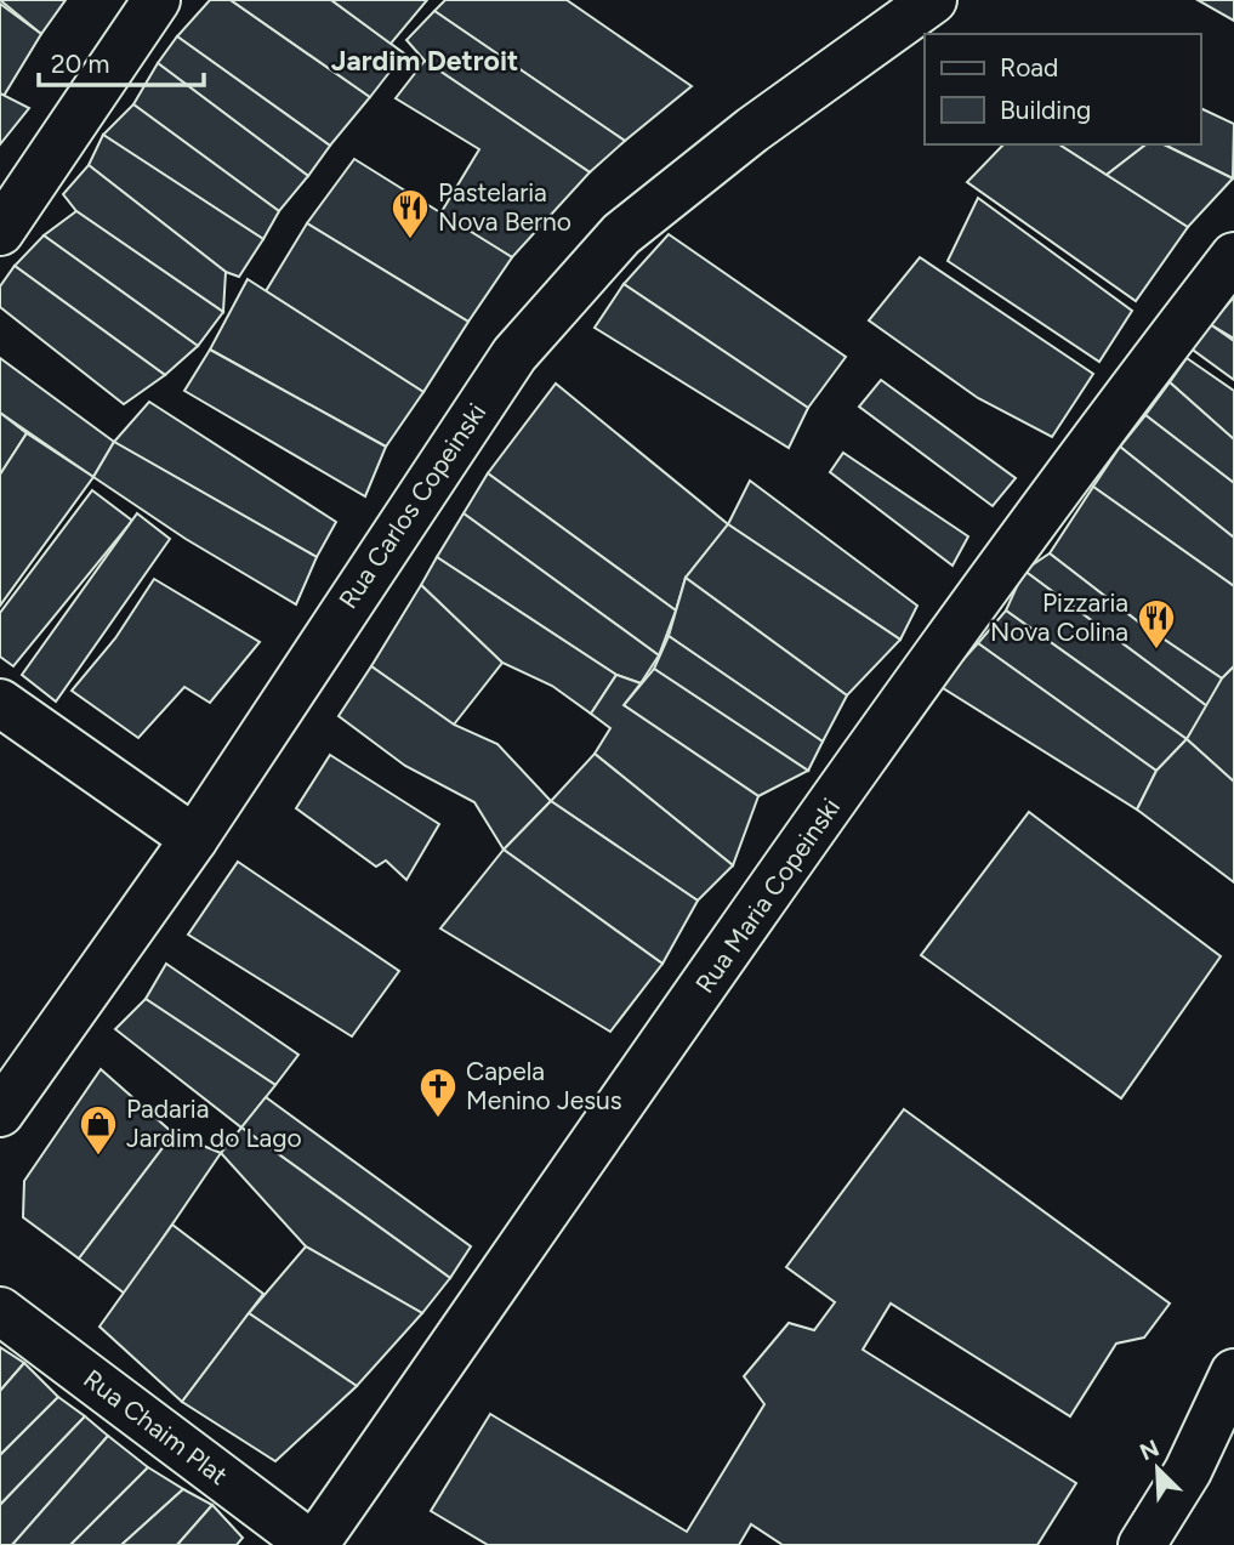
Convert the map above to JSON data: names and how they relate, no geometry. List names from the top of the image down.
{
  "streets": {
    "street": ["Rua Carlos Copeinski", "Rua Maria Copeinski", "Rua Chaim Plat"]
  },
  "crossings": [
    ["Rua Maria Copeinski", "Rua Chaim Plat"]
  ],
  "districts": ["Jardim Detroit"],
  "places": {
    "restaurant": ["Pastelaria Nova Berno", "Pizzaria Nova Colina"],
    "church": ["Capela Menino Jesus"],
    "shop": ["Padaria Jardim do Lago"]
  },
  "legend": ["Road", "Building"],
  "scale_bar": "20 m",
  "north": "top left"
}
